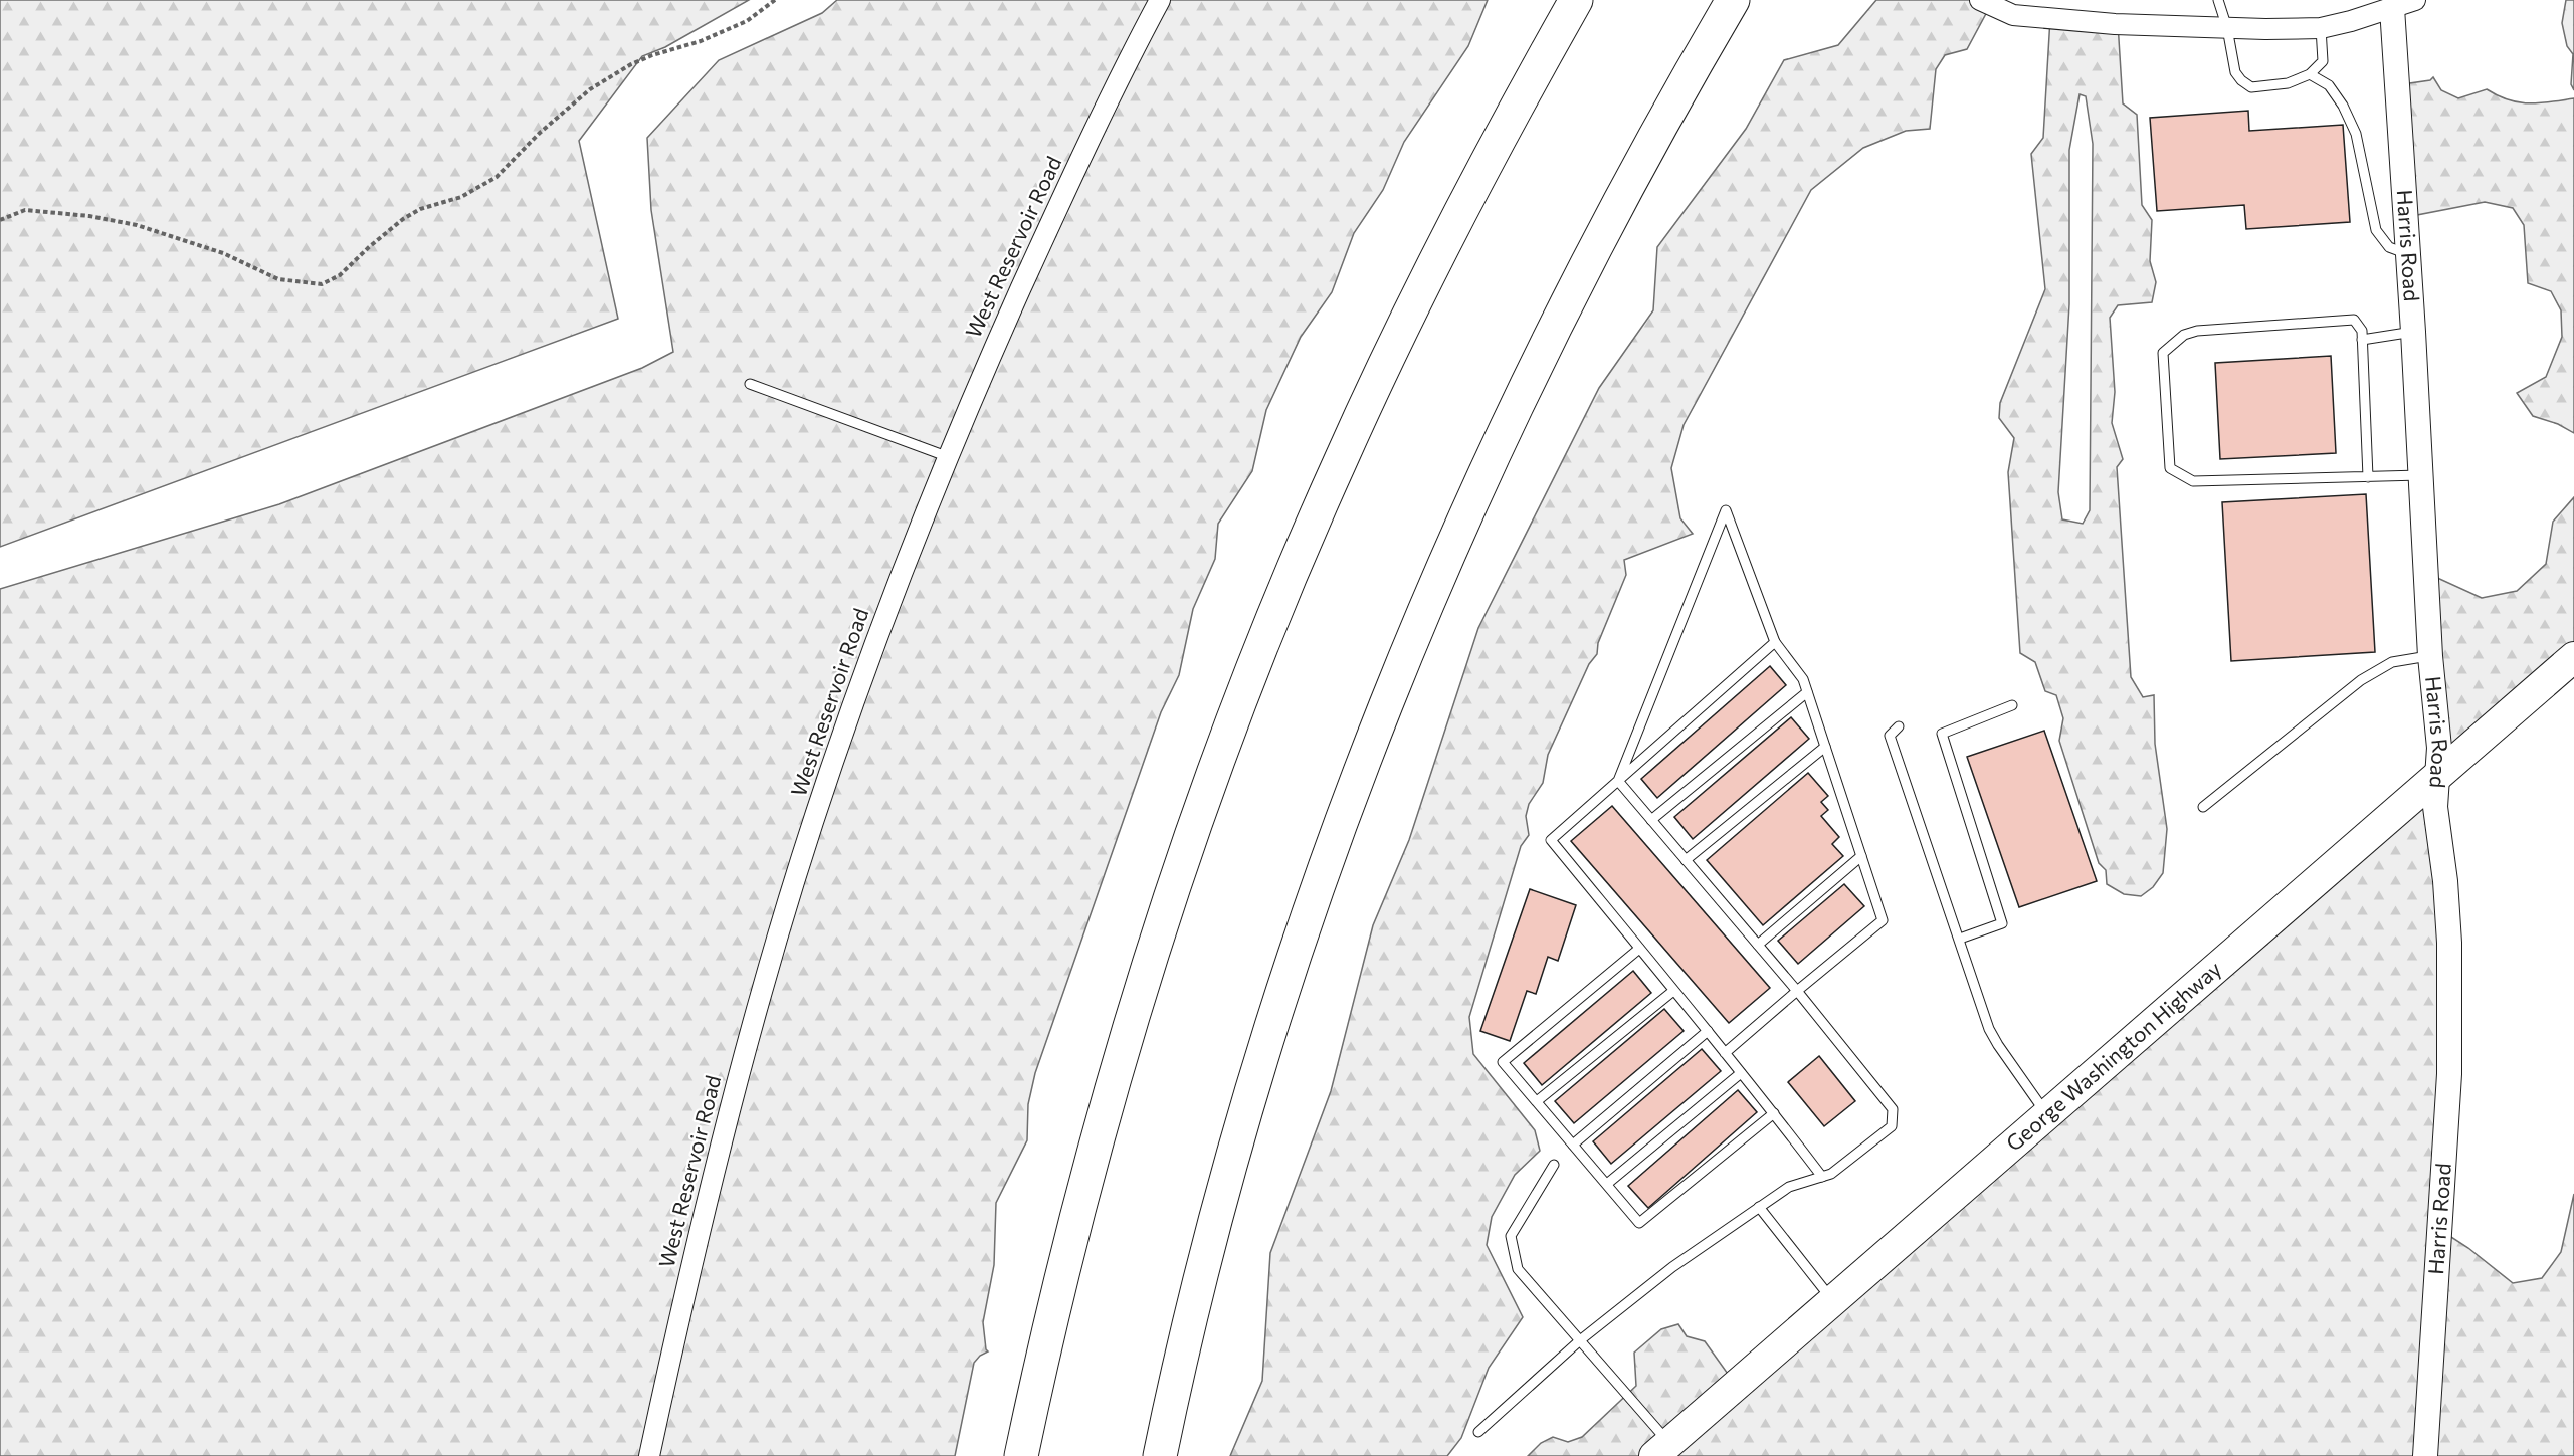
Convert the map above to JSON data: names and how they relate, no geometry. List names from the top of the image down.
{
  "streets": {
    "main road": ["George Washington Highway"],
    "street": ["Harris Road", "West Reservoir Road"]
  },
  "crossings": [
    ["Harris Road", "George Washington Highway"]
  ]
}
